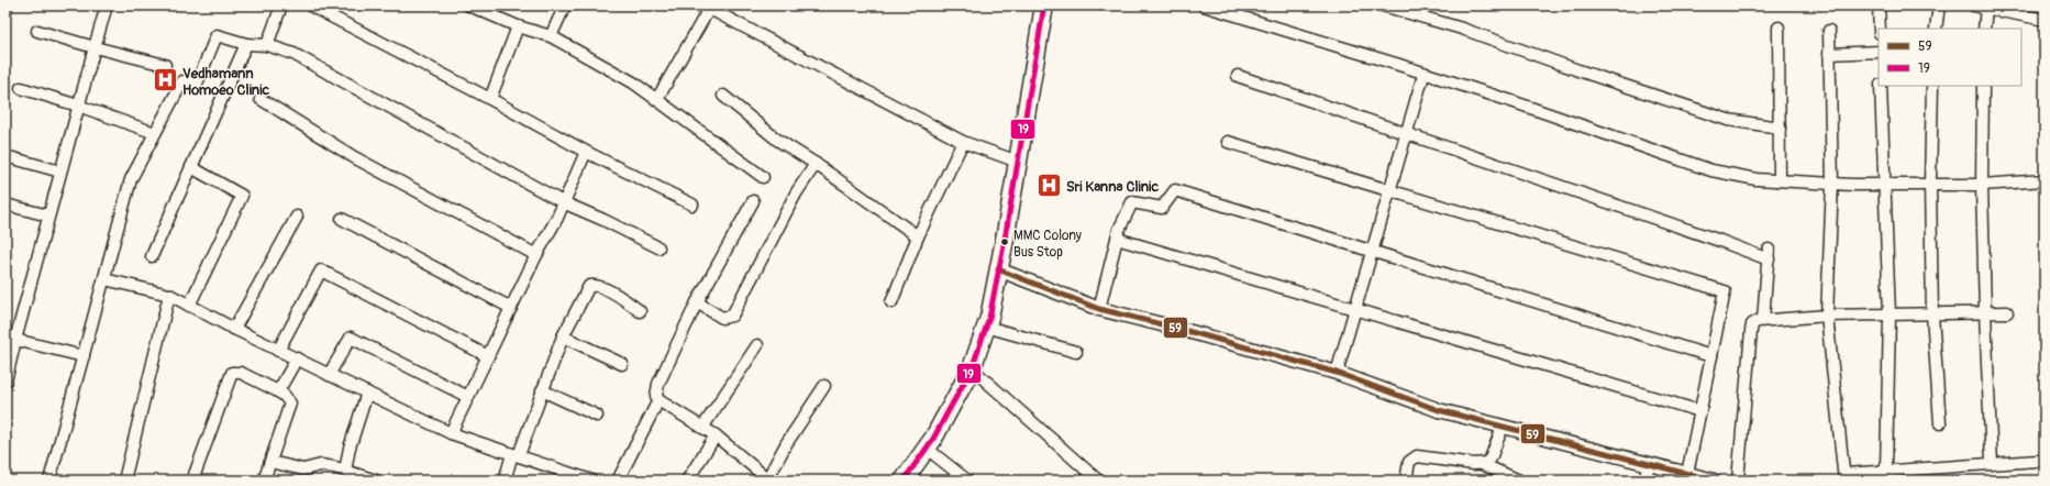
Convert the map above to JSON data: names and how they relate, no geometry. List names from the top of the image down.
{
  "places": {
    "hospital": ["Vedhamann Homoeo Clinic", "Sri Kanna Clinic"],
    "other": ["MMC Colony Bus Stop"]
  },
  "lines": ["transit line 19", "transit line 59"],
  "legend": ["59", "19"]
}
